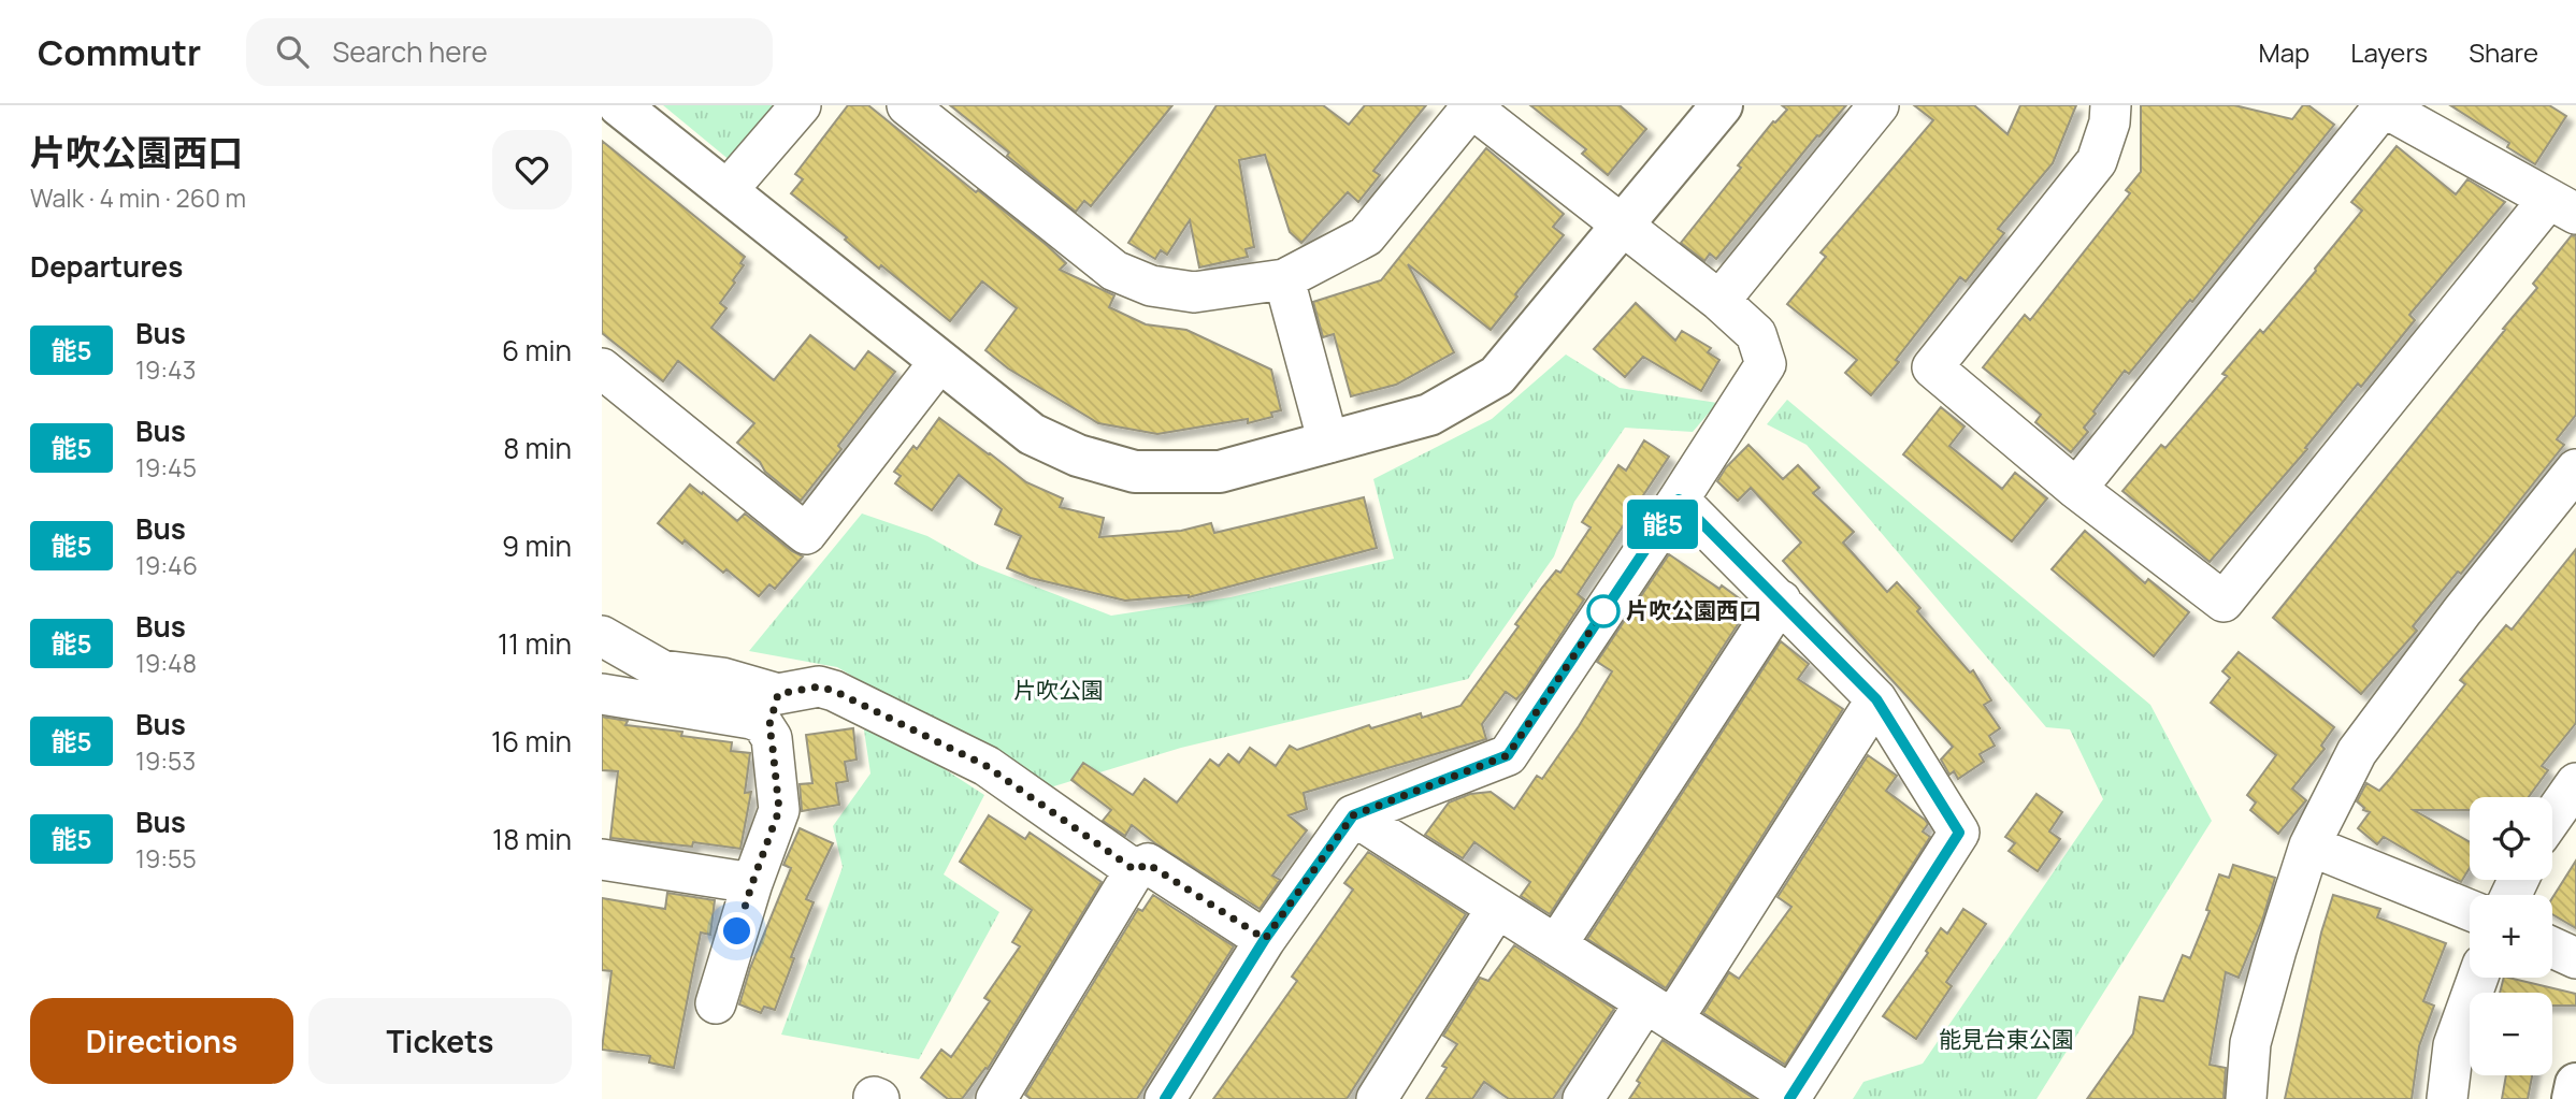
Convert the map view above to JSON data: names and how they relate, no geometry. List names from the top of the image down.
{
  "parks": ["片吹公園", "能見台東公園"],
  "places": ["片吹公園西口"],
  "lines": ["bus line 能5"],
  "page": {
    "header": "Commutr",
    "search": "Search here",
    "nav": ["Map", "Layers", "Share"],
    "heading": [
      ["片吹公園西口", "Walk · 4 min · 260 m"],
      "Departures"
    ],
    "on_map": "能5",
    "list": [
      {
        "mark": "能5",
        "name": "Bus",
        "note": "19:43",
        "value": "6 min"
      },
      {
        "mark": "能5",
        "name": "Bus",
        "note": "19:45",
        "value": "8 min"
      },
      {
        "mark": "能5",
        "name": "Bus",
        "note": "19:46",
        "value": "9 min"
      },
      {
        "mark": "能5",
        "name": "Bus",
        "note": "19:48",
        "value": "11 min"
      },
      {
        "mark": "能5",
        "name": "Bus",
        "note": "19:53",
        "value": "16 min"
      },
      {
        "mark": "能5",
        "name": "Bus",
        "note": "19:55",
        "value": "18 min"
      }
    ],
    "map_buttons": ["+", "−"],
    "buttons": ["Directions", "Tickets"]
  }
}
